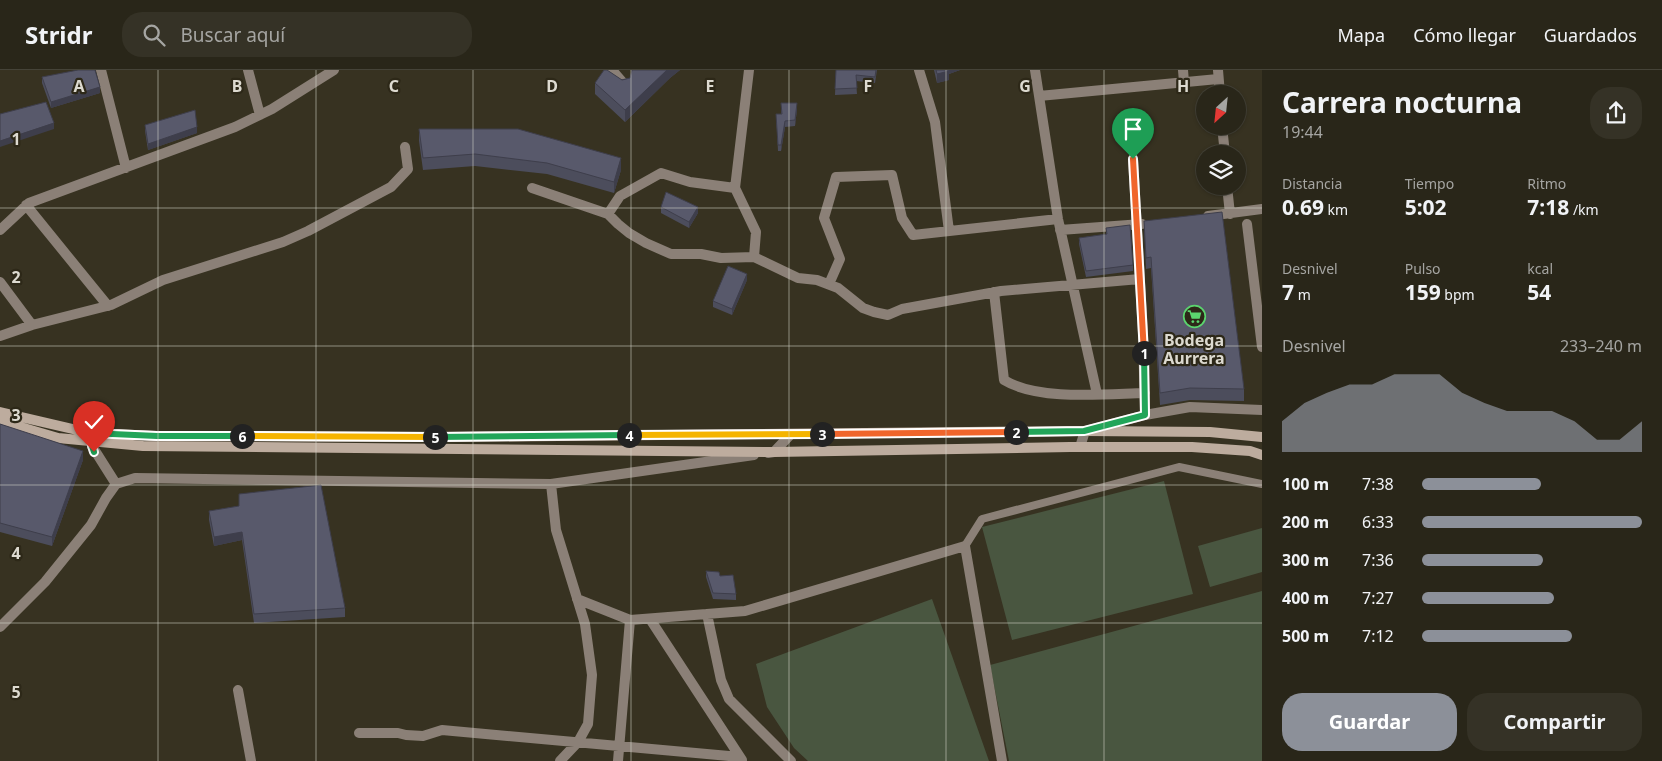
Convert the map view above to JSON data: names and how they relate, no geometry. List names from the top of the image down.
{
  "places": {
    "supermarket": ["Bodega Aurrera"]
  },
  "north": "bottom left",
  "page": {
    "header": "Stridr",
    "search": "Buscar aquí",
    "nav": ["Mapa", "Cómo llegar", "Guardados"],
    "heading": ["Carrera nocturna", "19:44"],
    "stats": [
      ["Distancia", "0.69 km"],
      ["Tiempo", "5:02"],
      ["Ritmo", "7:18 /km"],
      ["Desnivel", "7 m"],
      ["Pulso", "159 bpm"],
      ["kcal", "54"]
    ],
    "chart": ["Desnivel", "233–240 m"],
    "pins": [
      "1",
      "2",
      "3",
      "4",
      "6",
      "5"
    ],
    "list": [
      {
        "name": "100 m",
        "note": "7:38"
      },
      {
        "name": "200 m",
        "note": "6:33"
      },
      {
        "name": "300 m",
        "note": "7:36"
      },
      {
        "name": "400 m",
        "note": "7:27"
      },
      {
        "name": "500 m",
        "note": "7:12"
      }
    ],
    "buttons": ["Guardar", "Compartir"]
  },
  "grid": {
    "columns": [
      "A",
      "B",
      "C",
      "D",
      "E",
      "F",
      "G",
      "H"
    ],
    "rows": [
      "1",
      "2",
      "3",
      "4",
      "5"
    ]
  }
}
